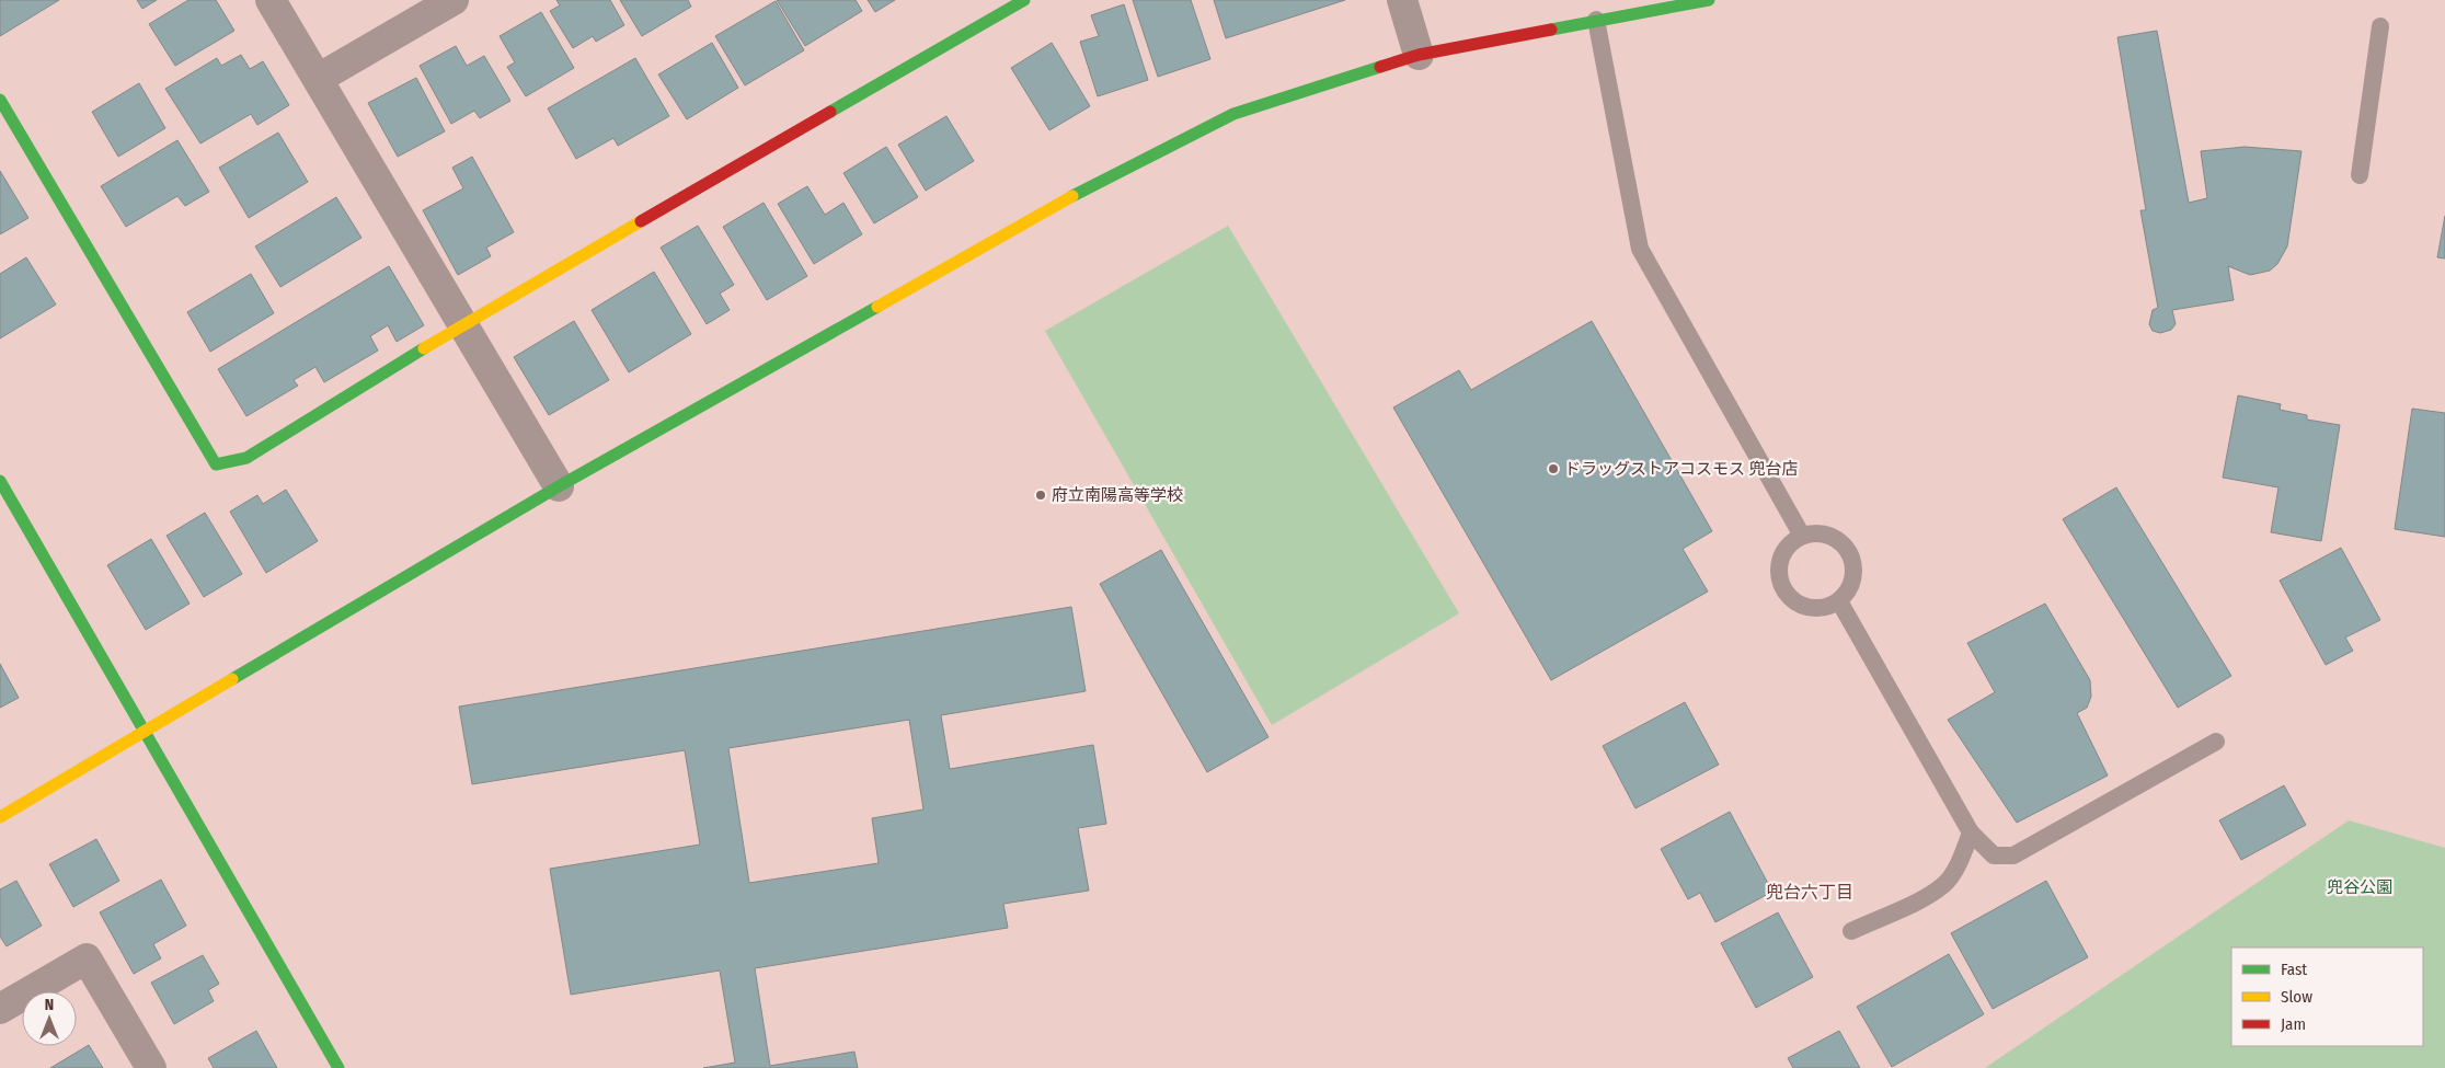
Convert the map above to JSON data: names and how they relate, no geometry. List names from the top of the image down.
{
  "districts": ["兜台六丁目"],
  "parks": ["兜谷公園"],
  "places": ["ドラッグストアコスモス 兜台店", "府立南陽高等学校"],
  "legend": ["Fast", "Slow", "Jam"],
  "north": "top"
}
